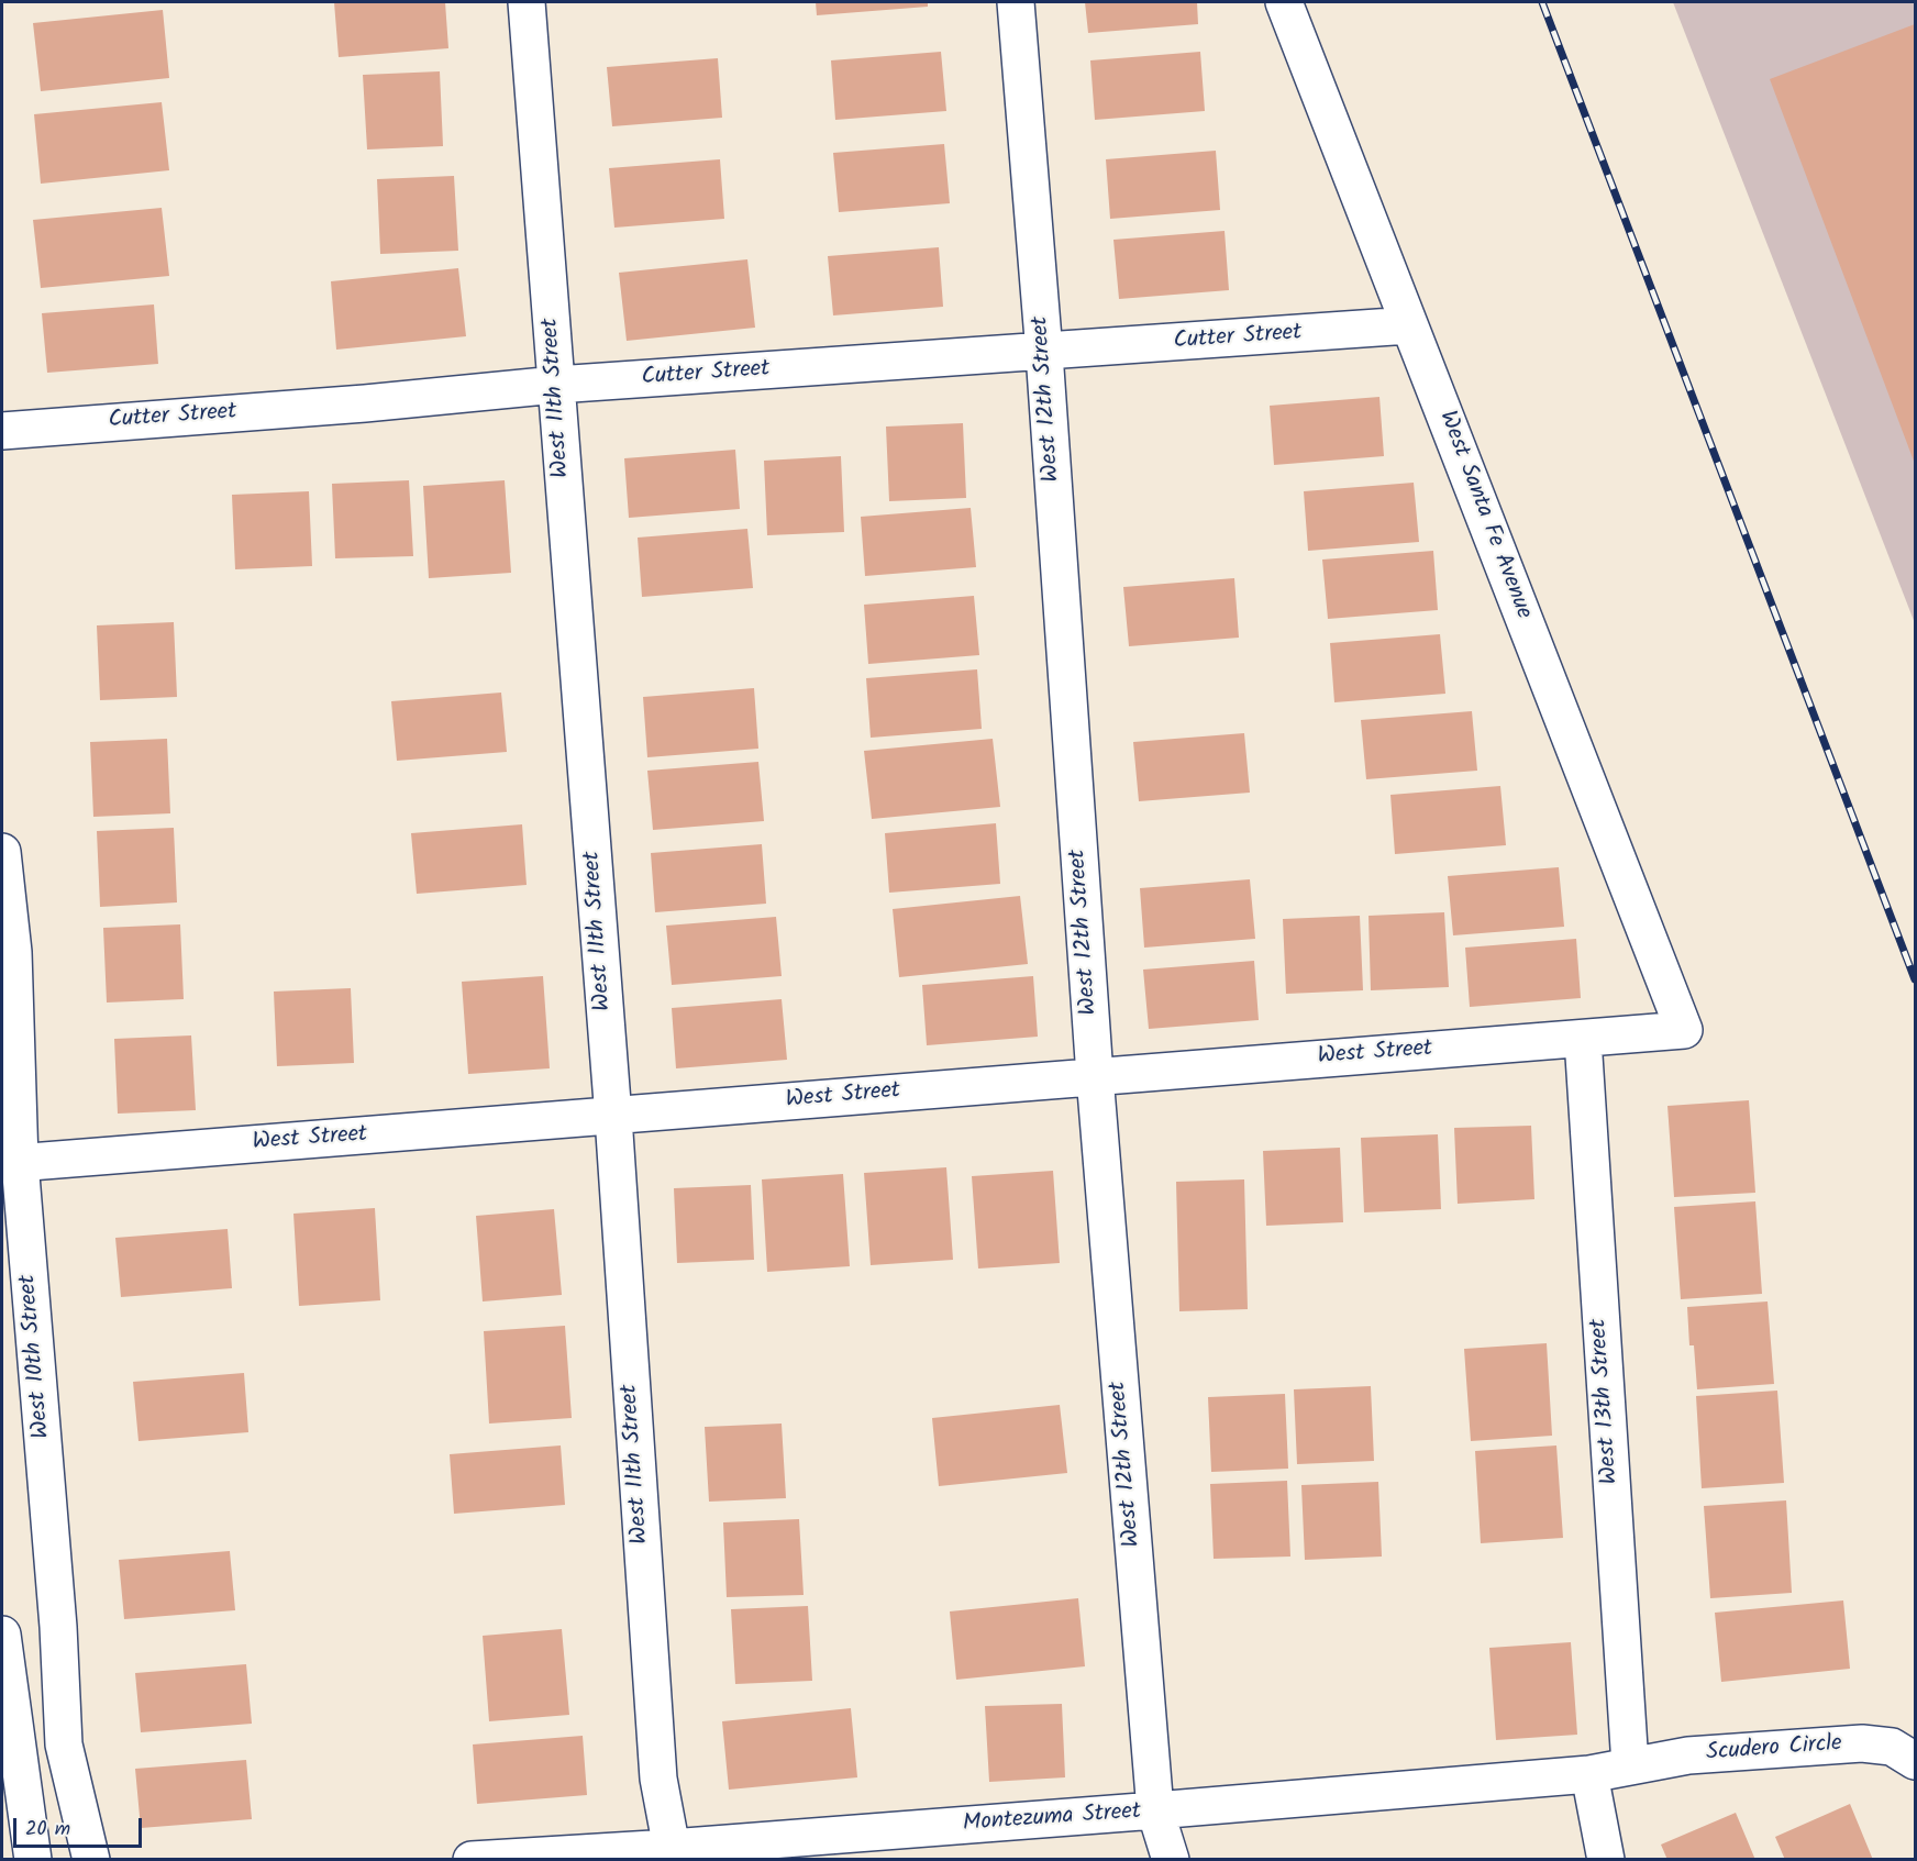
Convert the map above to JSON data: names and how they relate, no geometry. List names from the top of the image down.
{
  "streets": {
    "street": [
      "Cutter Street",
      "West 11th Street",
      "West 12th Street",
      "West Santa Fe Avenue",
      "West Street",
      "West 10th Street",
      "West 13th Street",
      "Scudero Circle",
      "Montezuma Street"
    ]
  },
  "crossings": [
    ["Cutter Street", "West 11th Street"],
    ["Cutter Street", "West 12th Street"],
    ["Cutter Street", "West Santa Fe Avenue"],
    ["West 11th Street", "West Street"],
    ["West 11th Street", "Montezuma Street"],
    ["West 12th Street", "West Street"],
    ["West 12th Street", "Montezuma Street"],
    ["West Santa Fe Avenue", "West Street"],
    ["West Street", "West 10th Street"],
    ["West Street", "West 13th Street"],
    ["West 13th Street", "Scudero Circle"],
    ["West 13th Street", "Montezuma Street"],
    ["Scudero Circle", "Montezuma Street"]
  ],
  "scale_bar": "20 m"
}
